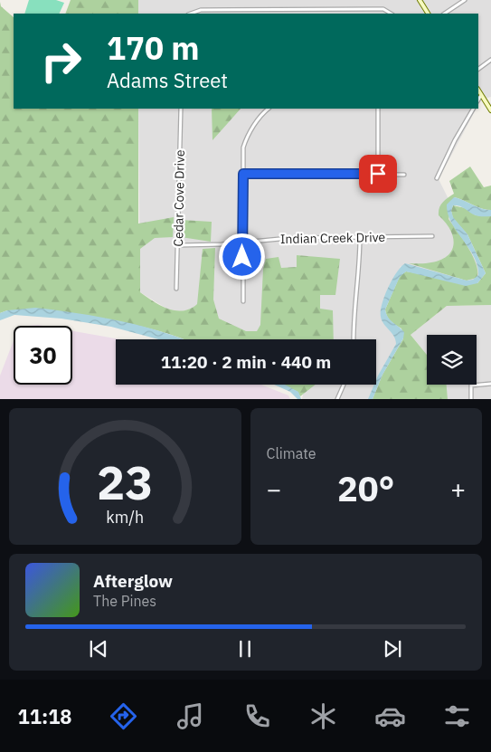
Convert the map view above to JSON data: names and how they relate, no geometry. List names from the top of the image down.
{
  "streets": {
    "street": ["Cedar Cove Drive", "Indian Creek Drive"]
  },
  "crossings": [
    ["Cedar Cove Drive", "Indian Creek Drive"]
  ],
  "page": {
    "turn": ["170 m", "Adams Street"],
    "limit": "30",
    "trip": "11:20 · 2 min · 440 m",
    "tile": "Climate",
    "heat": ["−", "20°", "+"],
    "song": ["Afterglow", "The Pines"],
    "tabs": "11:18",
    "gauge": ["23", "km/h"]
  }
}
